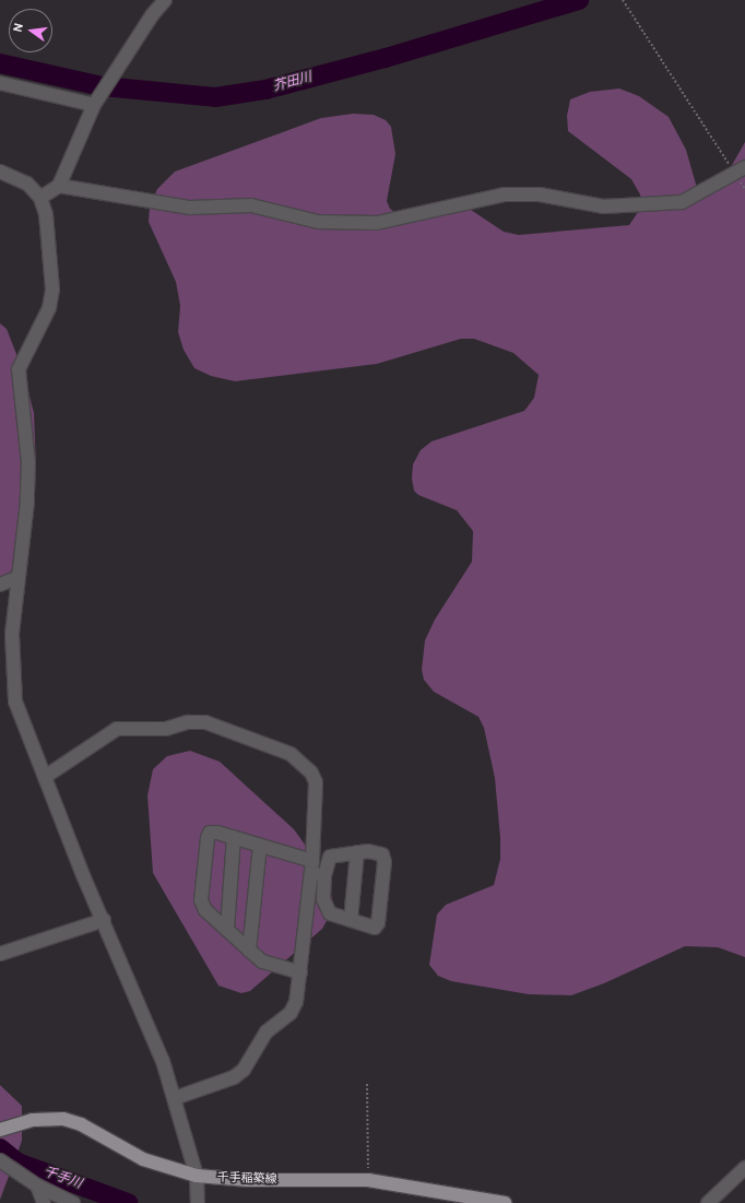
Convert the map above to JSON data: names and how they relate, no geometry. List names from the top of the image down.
{
  "streets": {
    "main road": ["千手稲築線"]
  },
  "water": ["芥田川", "千手川"],
  "north": "left"
}
